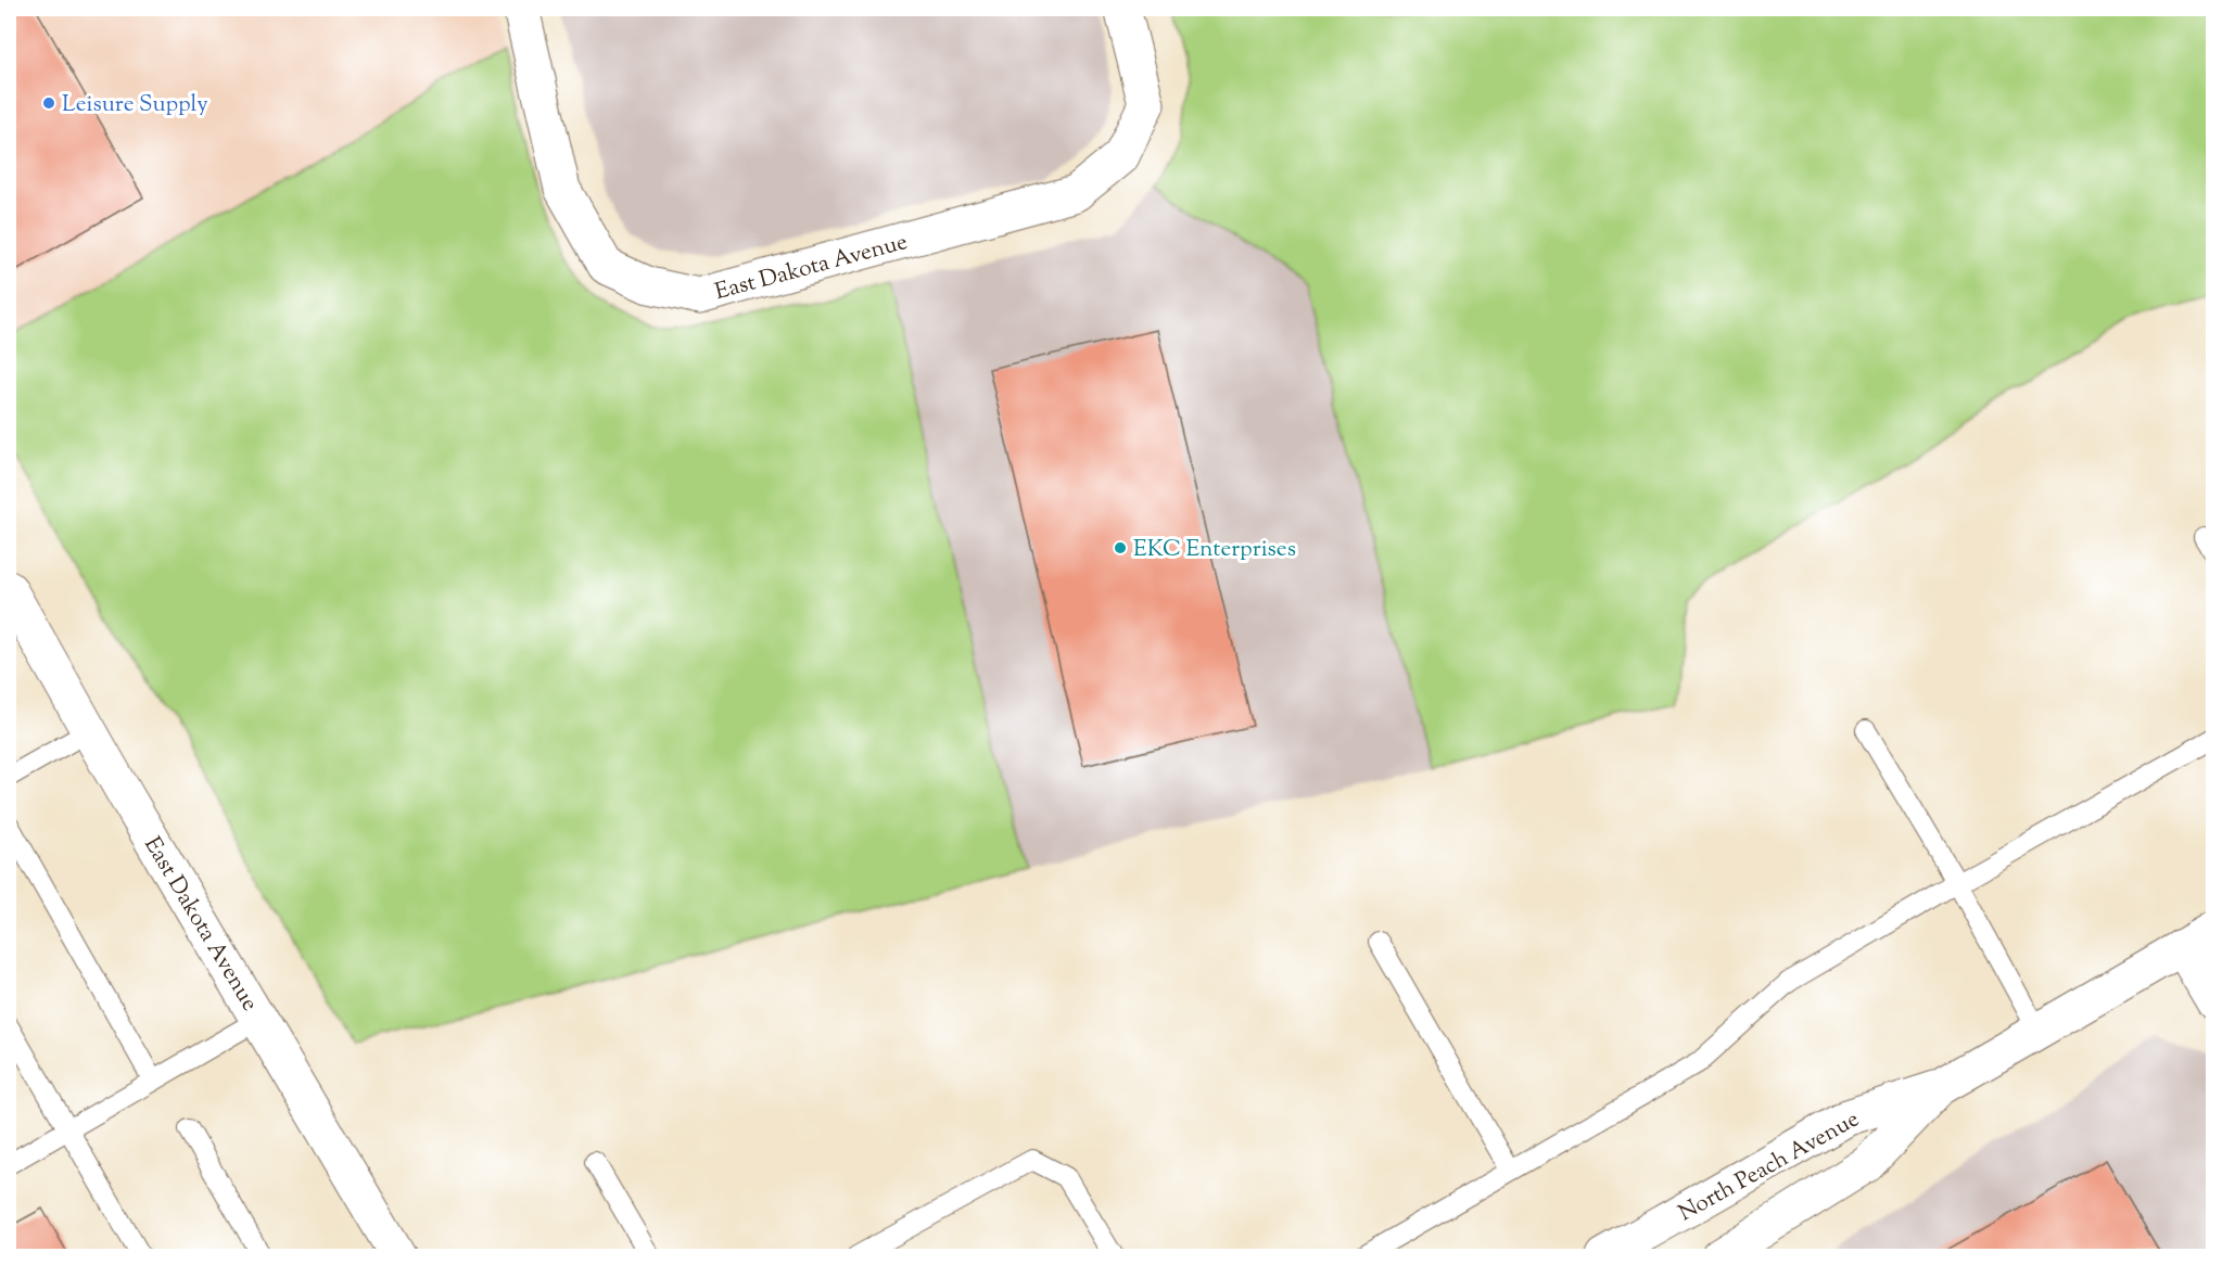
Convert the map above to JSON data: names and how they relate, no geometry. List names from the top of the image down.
{
  "streets": {
    "street": ["East Dakota Avenue", "North Peach Avenue"]
  },
  "places": ["Leisure Supply", "EKC Enterprises"]
}
